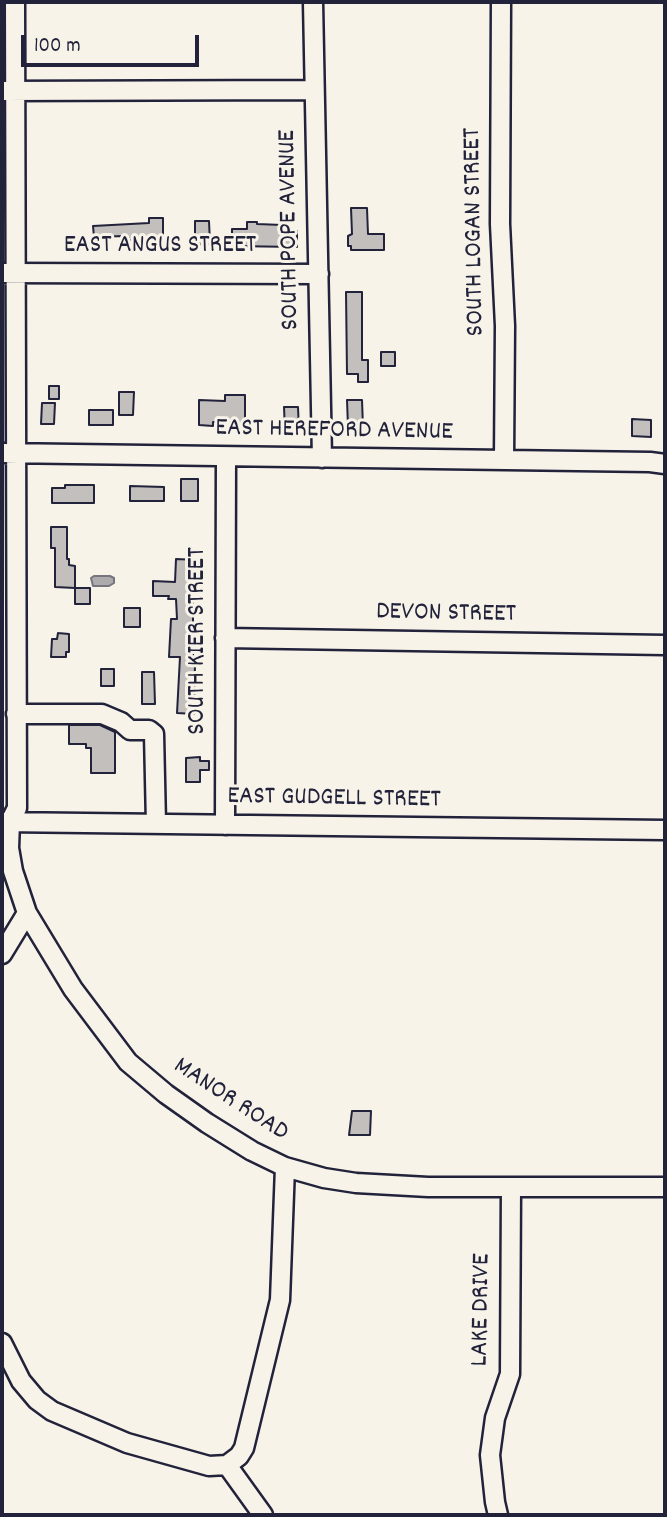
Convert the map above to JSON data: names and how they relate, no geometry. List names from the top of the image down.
{
  "streets": {
    "street": [
      "SOUTH POPE AVENUE",
      "SOUTH LOGAN STREET",
      "EAST ANGUS STREET",
      "EAST HEREFORD AVENUE",
      "DEVON STREET",
      "SOUTH KIER STREET",
      "EAST GUDGELL STREET",
      "MANOR ROAD",
      "LAKE DRIVE"
    ]
  },
  "crossings": [
    ["SOUTH POPE AVENUE", "EAST ANGUS STREET"],
    ["SOUTH POPE AVENUE", "EAST HEREFORD AVENUE"],
    ["SOUTH LOGAN STREET", "EAST HEREFORD AVENUE"],
    ["EAST ANGUS STREET", "MANOR ROAD"],
    ["EAST HEREFORD AVENUE", "SOUTH KIER STREET"],
    ["EAST HEREFORD AVENUE", "MANOR ROAD"],
    ["DEVON STREET", "SOUTH KIER STREET"],
    ["SOUTH KIER STREET", "EAST GUDGELL STREET"],
    ["EAST GUDGELL STREET", "MANOR ROAD"],
    ["MANOR ROAD", "LAKE DRIVE"]
  ],
  "scale_bar": "100 m"
}
